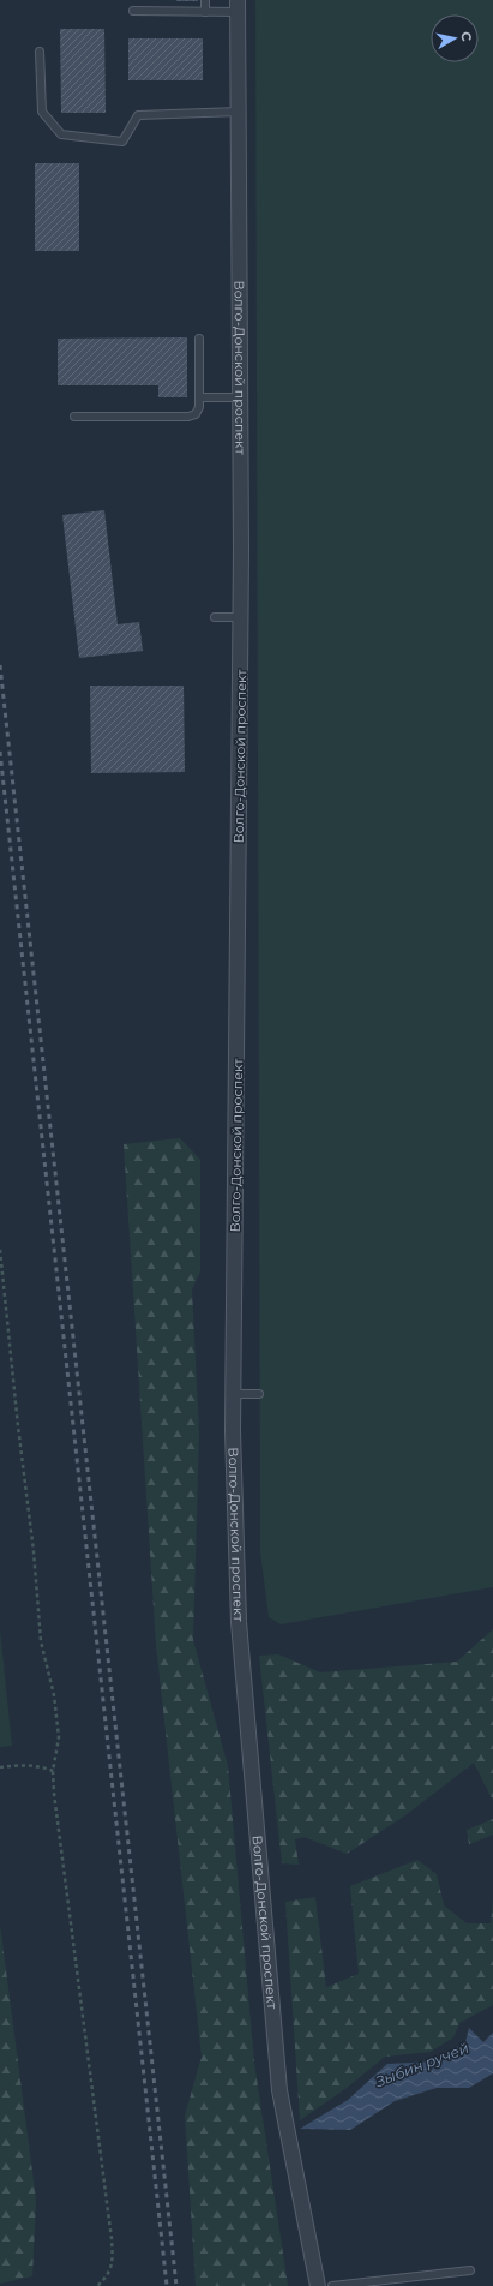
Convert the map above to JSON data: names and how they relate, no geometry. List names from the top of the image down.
{
  "streets": {
    "street": ["Волго-Донской проспект"]
  },
  "water": ["Зыбин ручей"],
  "north": "right"
}
